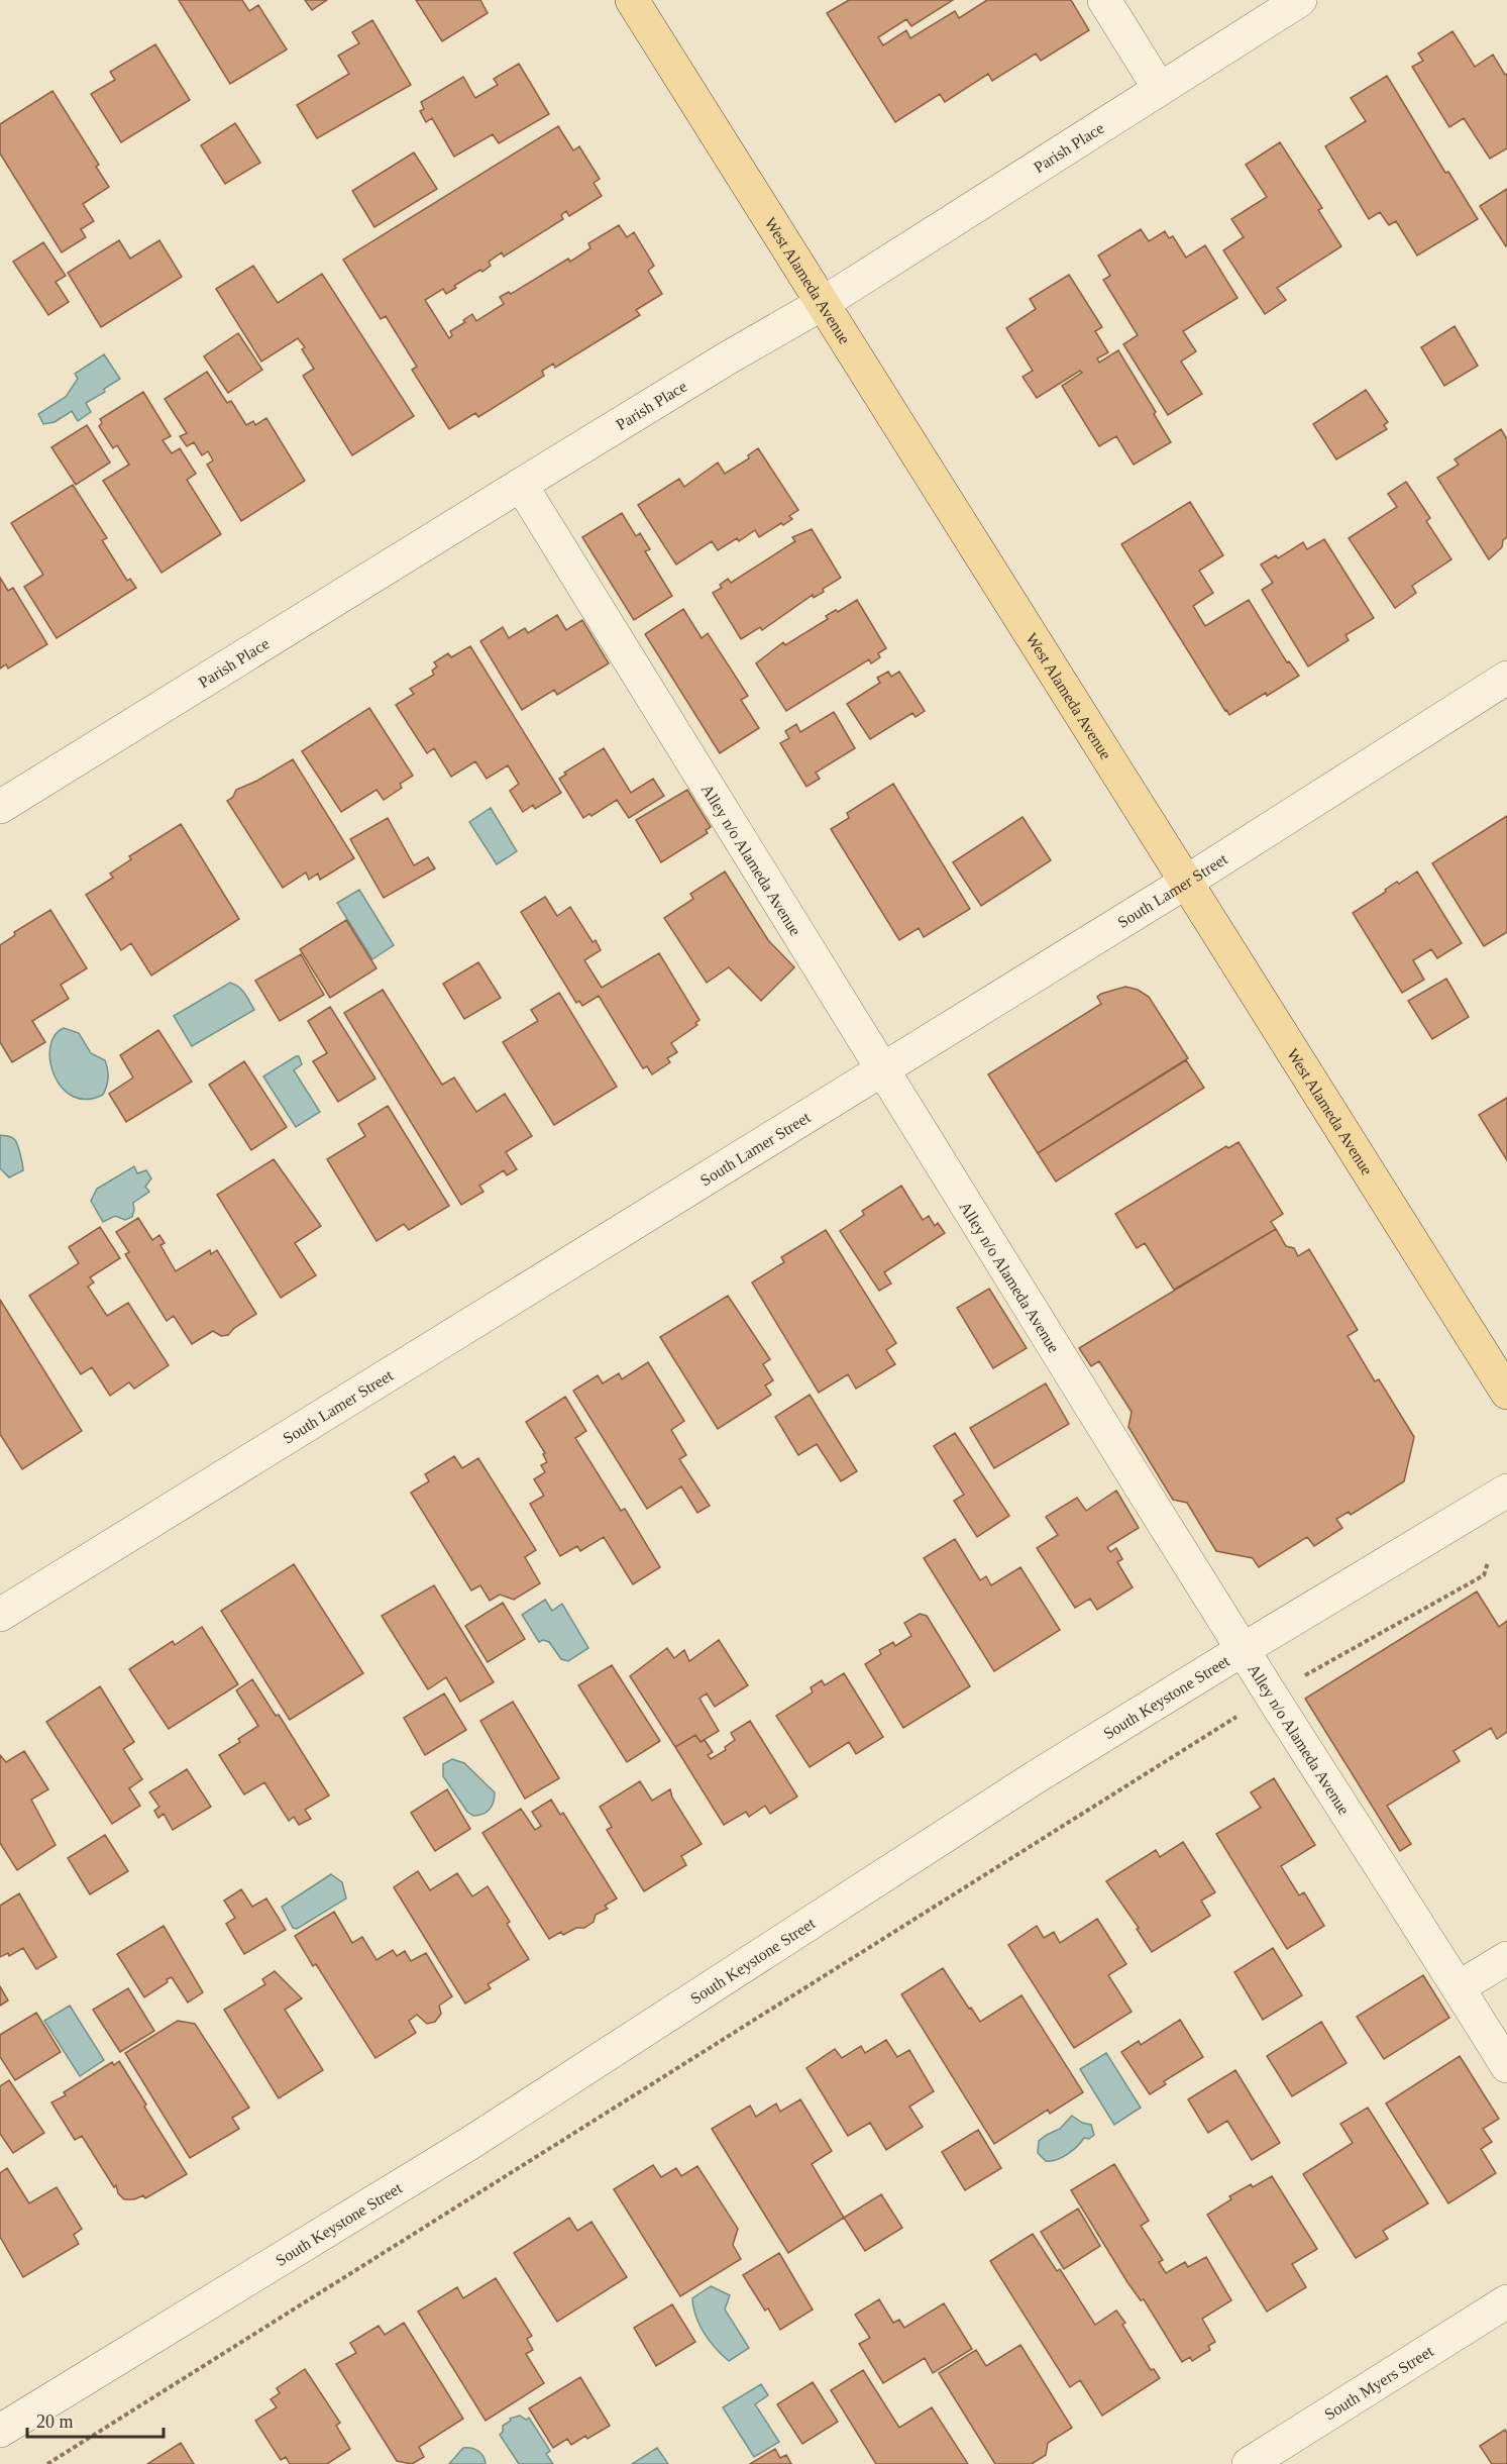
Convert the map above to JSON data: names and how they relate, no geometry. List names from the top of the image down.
{
  "streets": {
    "main road": ["West Alameda Avenue"],
    "street": [
      "Parish Place",
      "Alley n/o Alameda Avenue",
      "South Lamer Street",
      "South Keystone Street",
      "South Myers Street"
    ]
  },
  "crossings": [
    ["Parish Place", "West Alameda Avenue"],
    ["Parish Place", "Alley n/o Alameda Avenue"],
    ["West Alameda Avenue", "South Lamer Street"],
    ["Alley n/o Alameda Avenue", "South Lamer Street"],
    ["Alley n/o Alameda Avenue", "South Keystone Street"]
  ],
  "scale_bar": "20 m"
}
